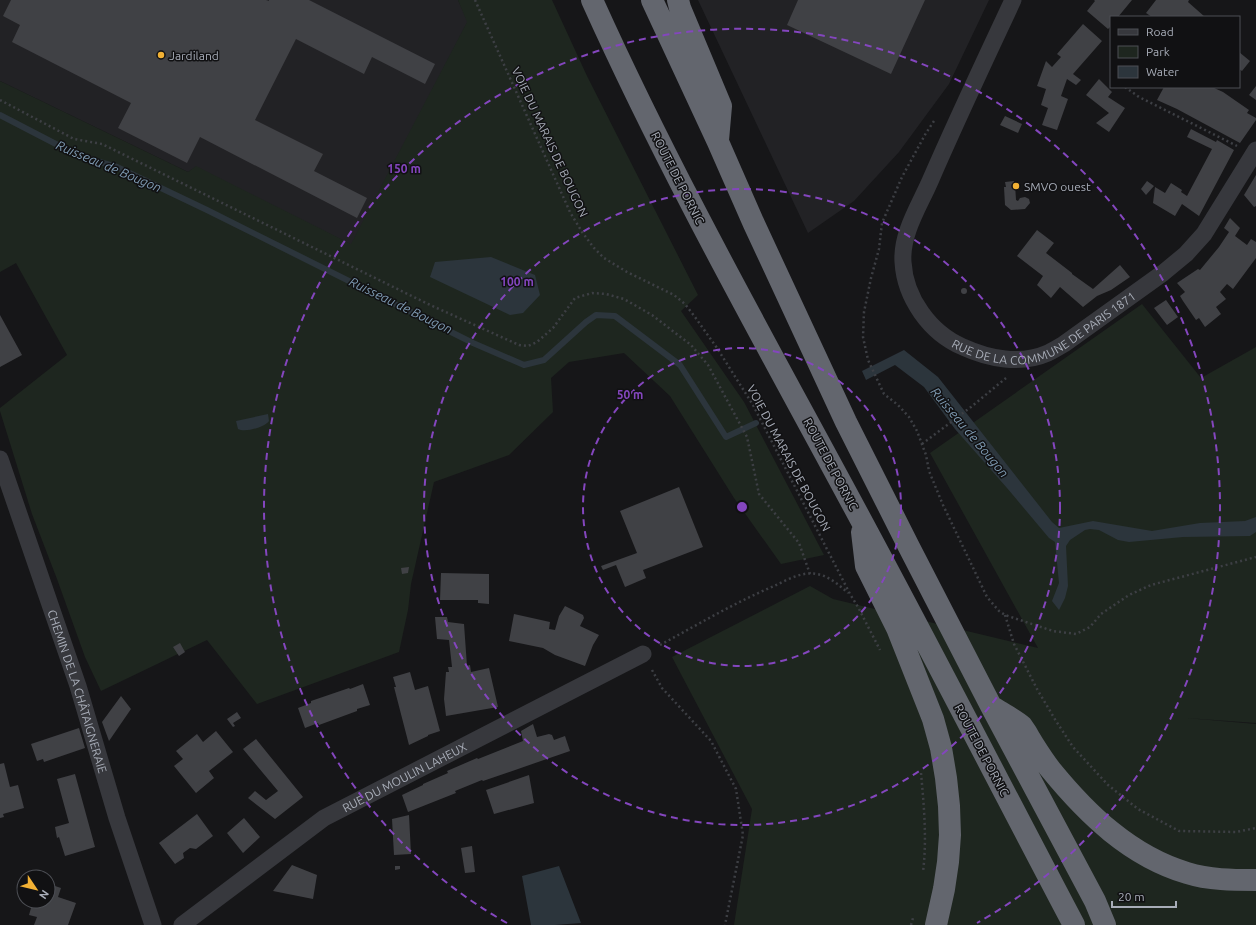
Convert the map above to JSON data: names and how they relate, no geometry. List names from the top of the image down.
{
  "streets": {
    "highway": ["ROUTE DE PORNIC"],
    "street": ["RUE DE LA COMMUNE DE PARIS 1871", "CHEMIN DE LA CHÂTAIGNERAIE", "RUE DU MOULIN LAHEUX"],
    "path": ["VOIE DU MARAIS DE BOUGON"]
  },
  "water": ["Ruisseau de Bougon"],
  "places": ["Jardiland", "SMVO ouest"],
  "legend": ["Road", "Park", "Water"],
  "scale_bar": "20 m",
  "north": "bottom right",
  "rings": ["150 m", "100 m", "50 m"]
}
